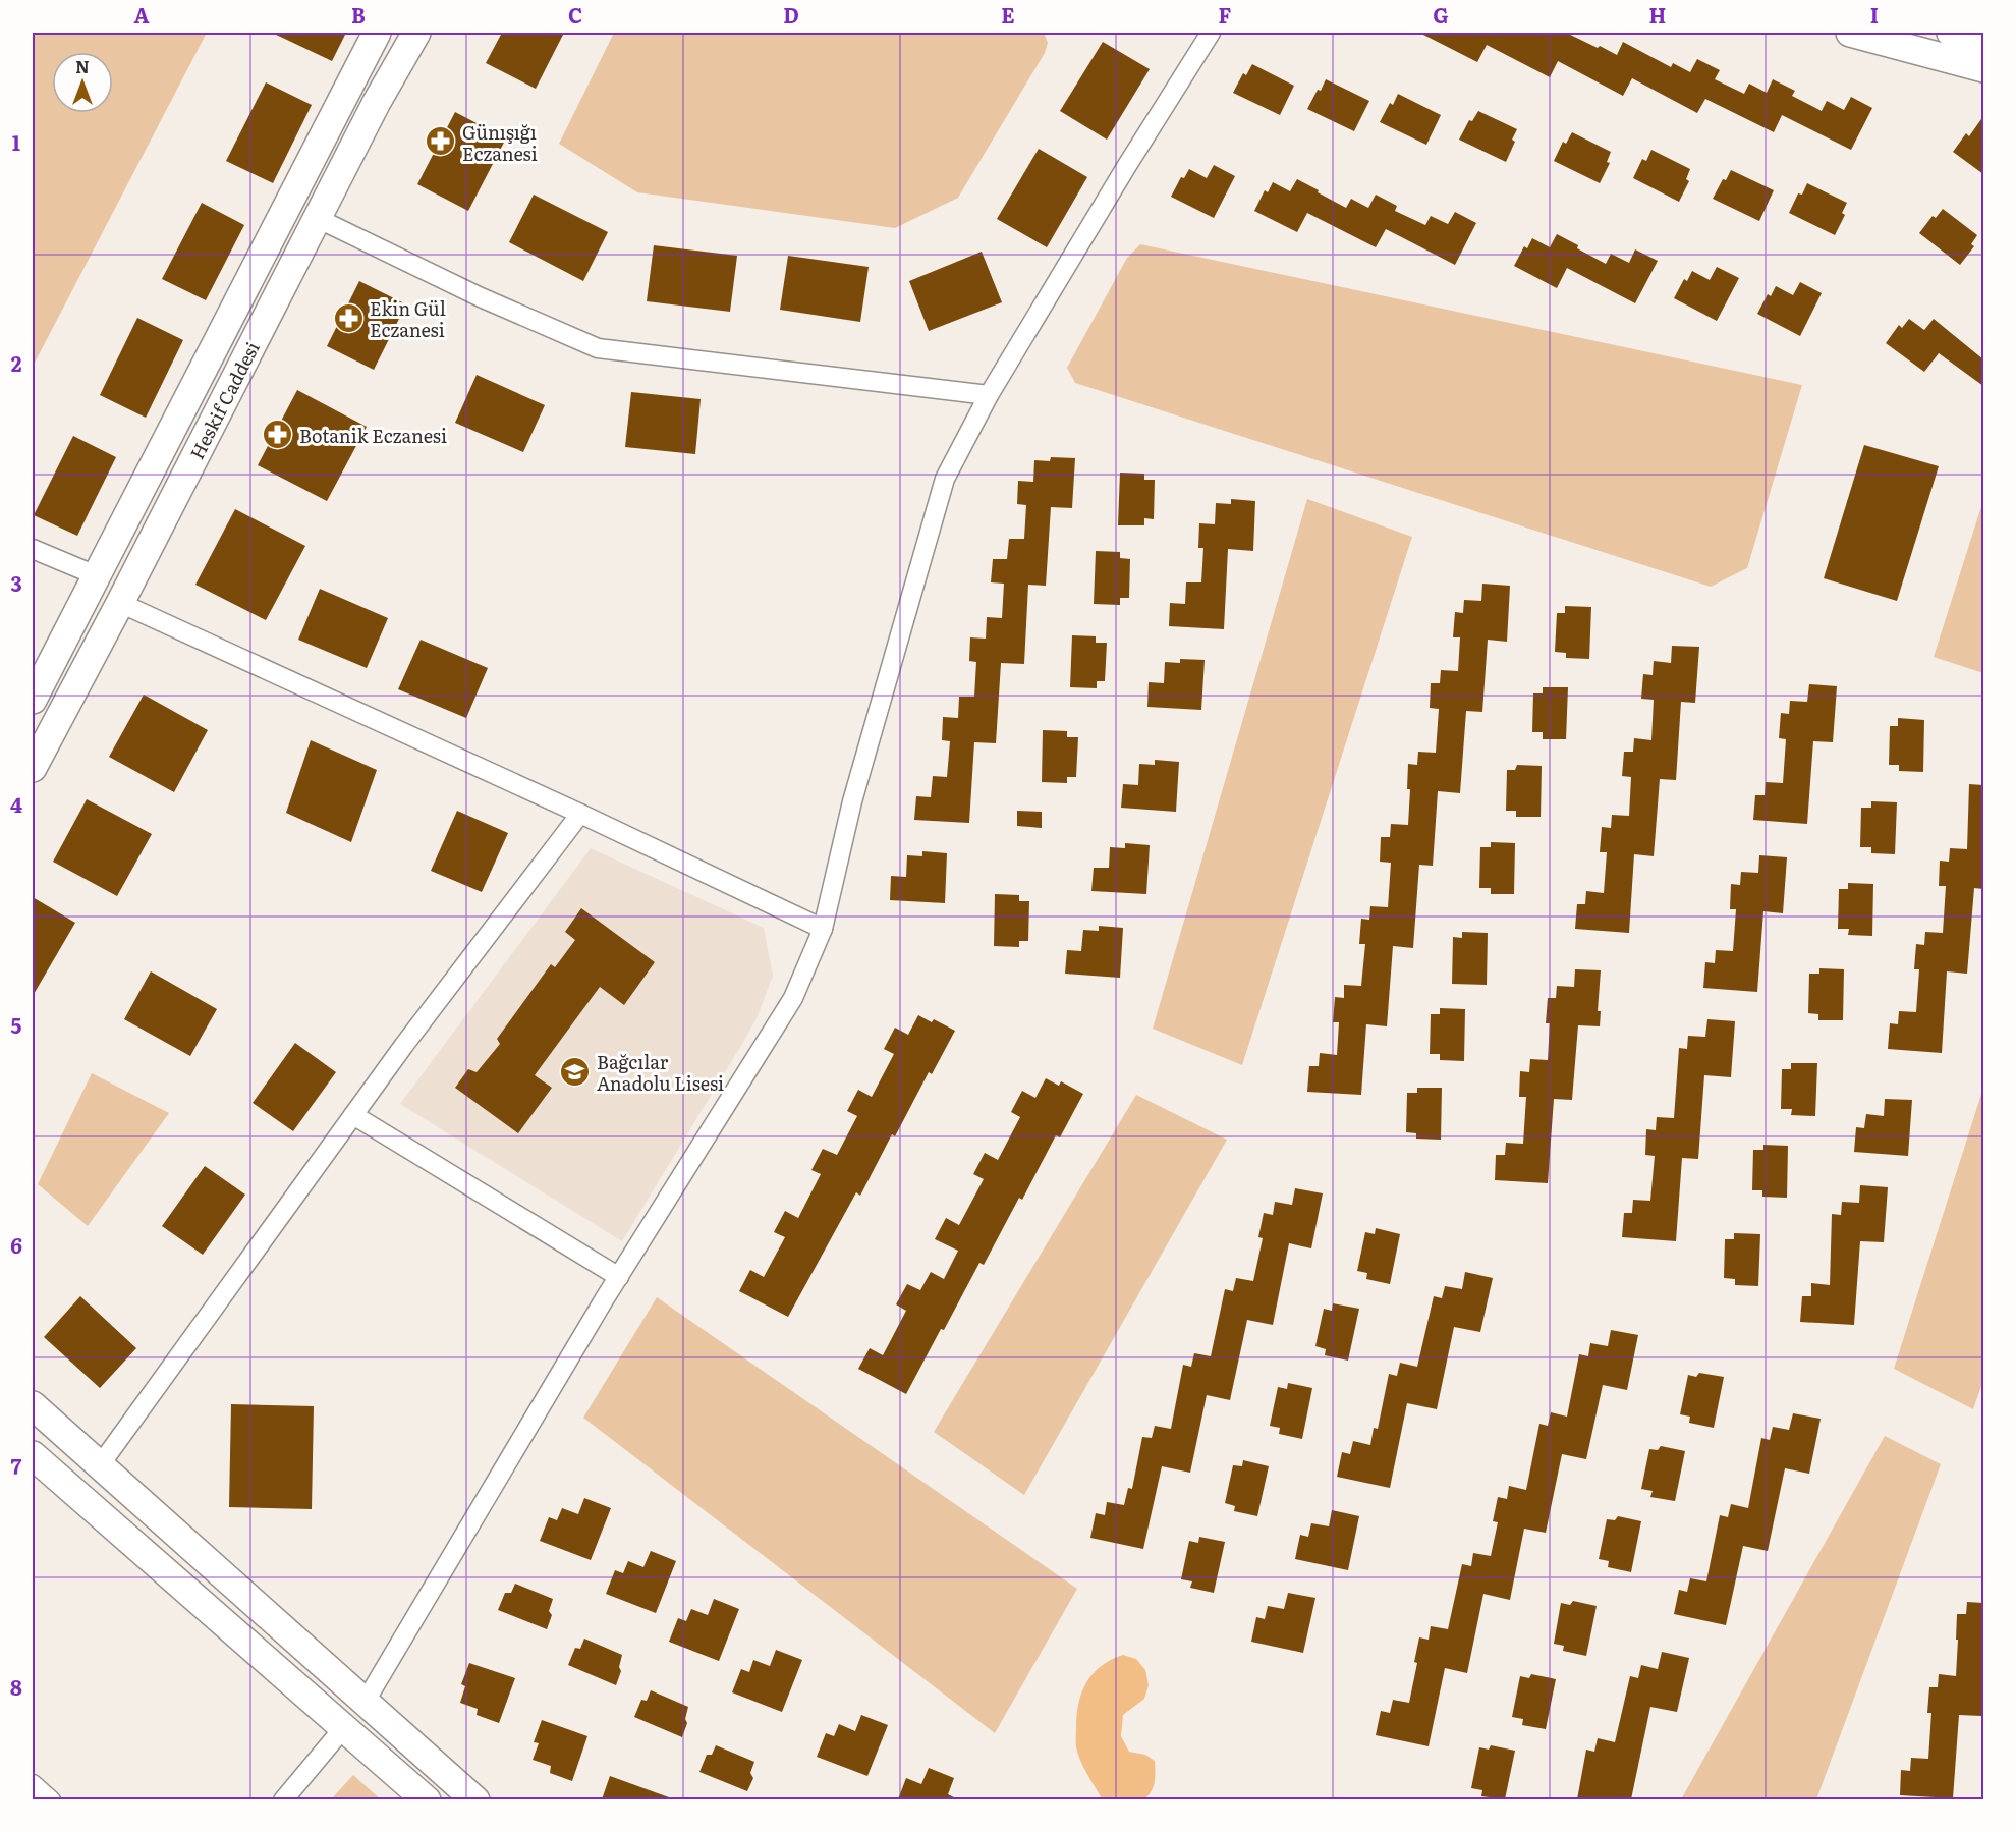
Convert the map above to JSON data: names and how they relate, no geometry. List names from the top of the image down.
{
  "streets": {
    "main road": ["Heskif Caddesi"]
  },
  "places": {
    "pharmacy": ["Günışığı Eczanesi", "Ekin Gül Eczanesi", "Botanik Eczanesi"],
    "school or university": ["Bağcılar Anadolu Lisesi"]
  },
  "north": "top",
  "grid": {
    "columns": [
      "A",
      "B",
      "C",
      "D",
      "E",
      "F",
      "G",
      "H",
      "I"
    ],
    "rows": [
      "1",
      "2",
      "3",
      "4",
      "5",
      "6",
      "7",
      "8"
    ]
  }
}
